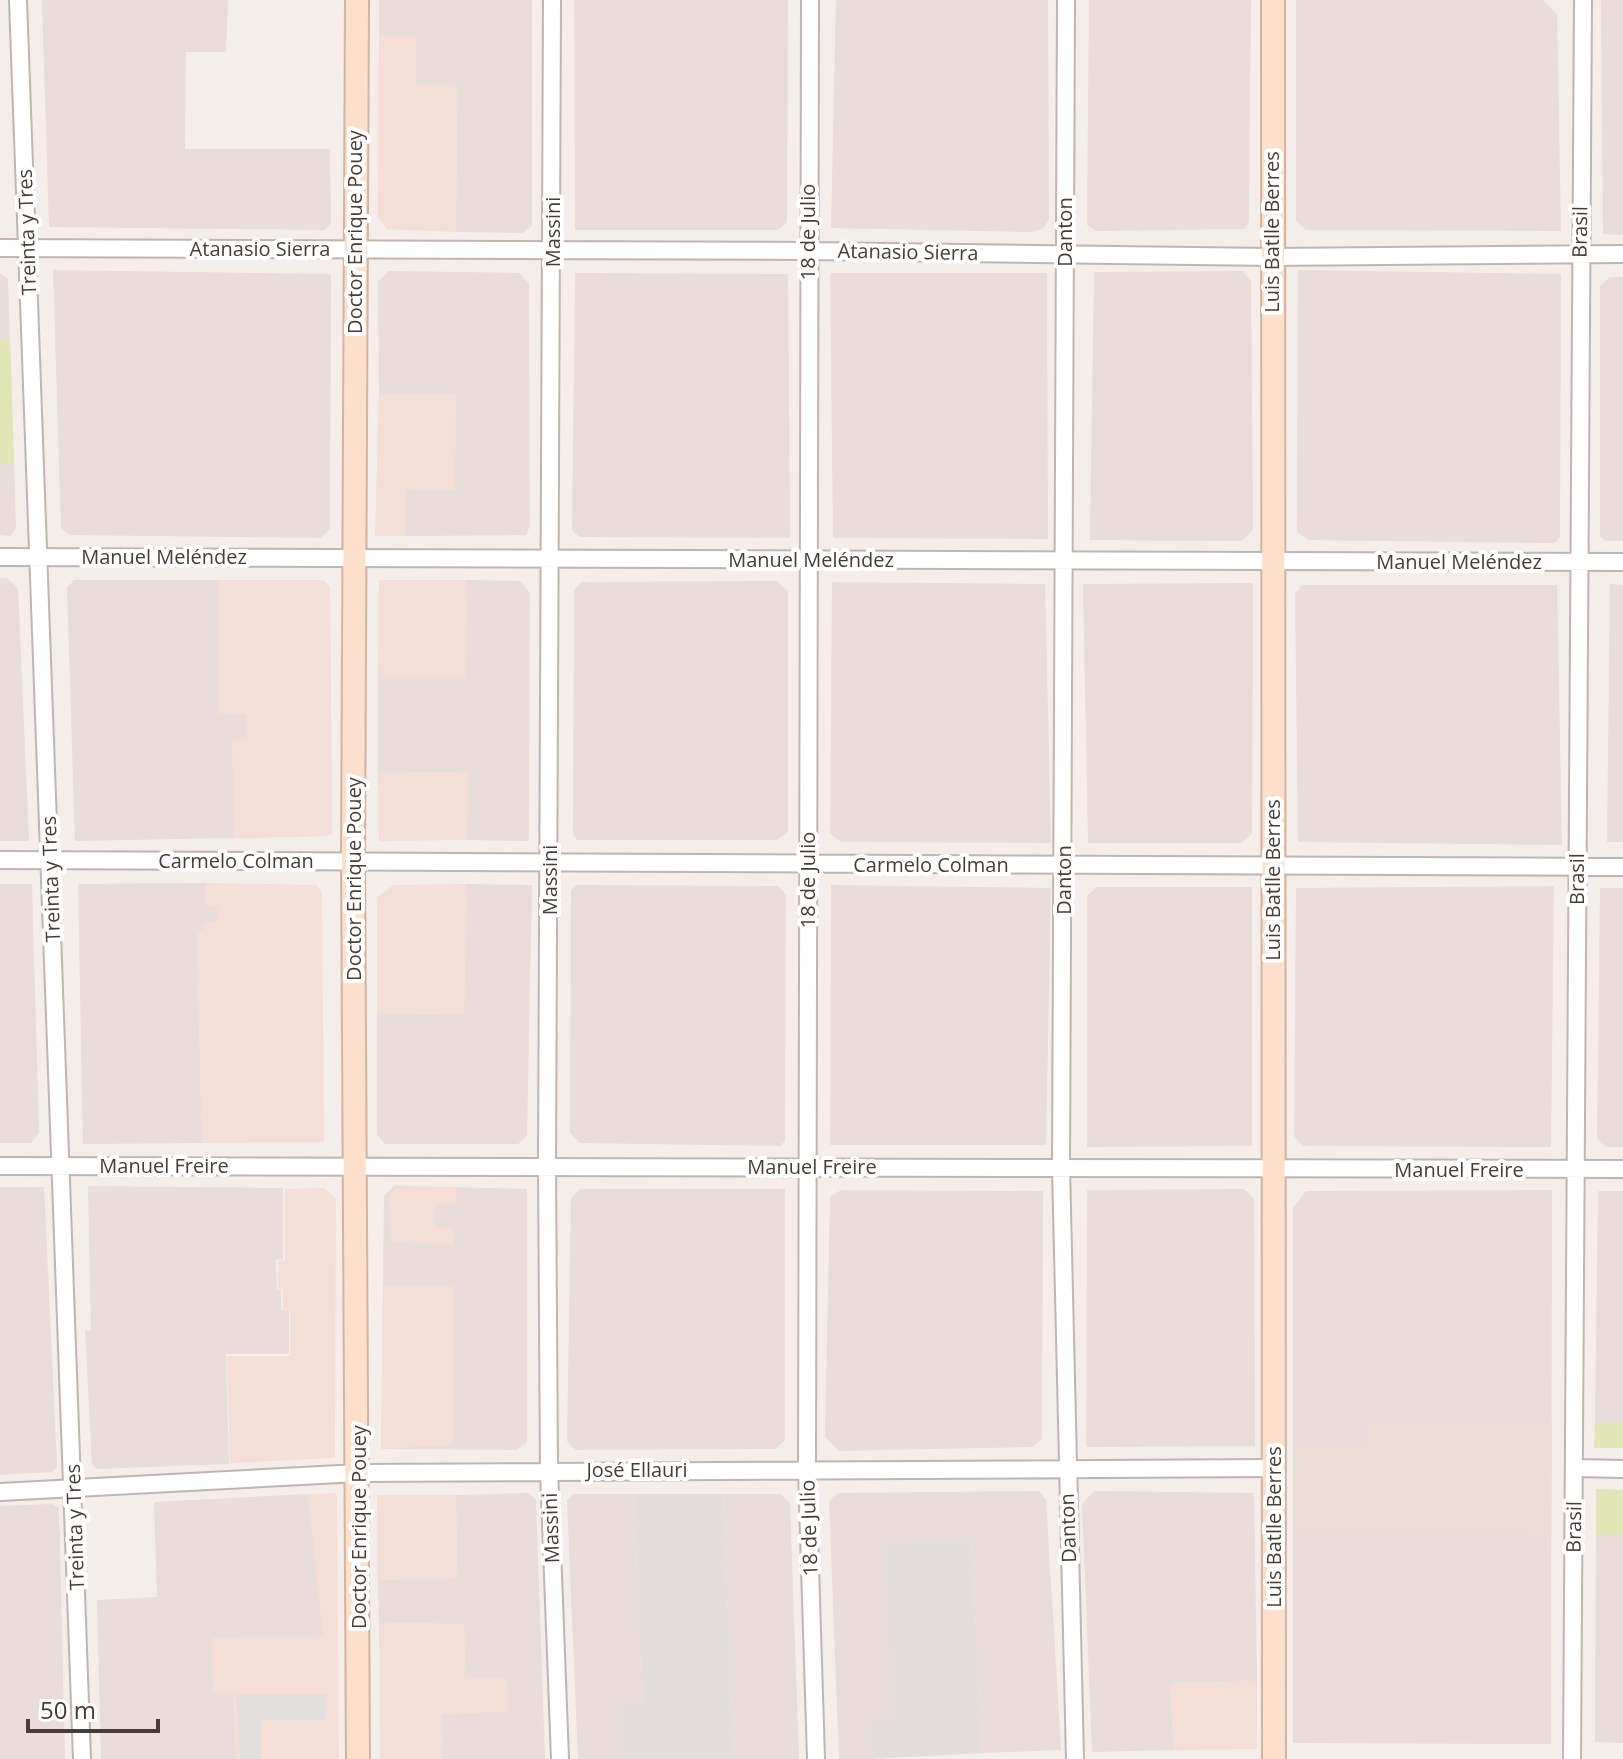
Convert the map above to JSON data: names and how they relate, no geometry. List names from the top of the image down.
{
  "streets": {
    "street": [
      "Treinta y Tres",
      "Doctor Enrique Pouey",
      "Massini",
      "18 de Julio",
      "Danton",
      "Luis Batlle Berres",
      "Brasil",
      "Atanasio Sierra",
      "Manuel Meléndez",
      "Carmelo Colman",
      "Manuel Freire",
      "José Ellauri"
    ]
  },
  "crossings": [
    ["Treinta y Tres", "Atanasio Sierra"],
    ["Treinta y Tres", "Manuel Meléndez"],
    ["Treinta y Tres", "Carmelo Colman"],
    ["Treinta y Tres", "Manuel Freire"],
    ["Treinta y Tres", "José Ellauri"],
    ["Doctor Enrique Pouey", "Atanasio Sierra"],
    ["Doctor Enrique Pouey", "Manuel Meléndez"],
    ["Doctor Enrique Pouey", "Carmelo Colman"],
    ["Doctor Enrique Pouey", "Manuel Freire"],
    ["Doctor Enrique Pouey", "José Ellauri"],
    ["Massini", "Atanasio Sierra"],
    ["Massini", "Manuel Meléndez"],
    ["Massini", "Carmelo Colman"],
    ["Massini", "Manuel Freire"],
    ["Massini", "José Ellauri"],
    ["18 de Julio", "Atanasio Sierra"],
    ["18 de Julio", "Manuel Meléndez"],
    ["18 de Julio", "Carmelo Colman"],
    ["18 de Julio", "Manuel Freire"],
    ["18 de Julio", "José Ellauri"],
    ["Danton", "Atanasio Sierra"],
    ["Danton", "Manuel Meléndez"],
    ["Danton", "Carmelo Colman"],
    ["Danton", "Manuel Freire"],
    ["Danton", "José Ellauri"],
    ["Luis Batlle Berres", "Atanasio Sierra"],
    ["Luis Batlle Berres", "Manuel Meléndez"],
    ["Luis Batlle Berres", "Carmelo Colman"],
    ["Luis Batlle Berres", "Manuel Freire"],
    ["Luis Batlle Berres", "José Ellauri"],
    ["Brasil", "Atanasio Sierra"],
    ["Brasil", "Manuel Meléndez"],
    ["Brasil", "Carmelo Colman"],
    ["Brasil", "Manuel Freire"]
  ],
  "scale_bar": "50 m"
}
